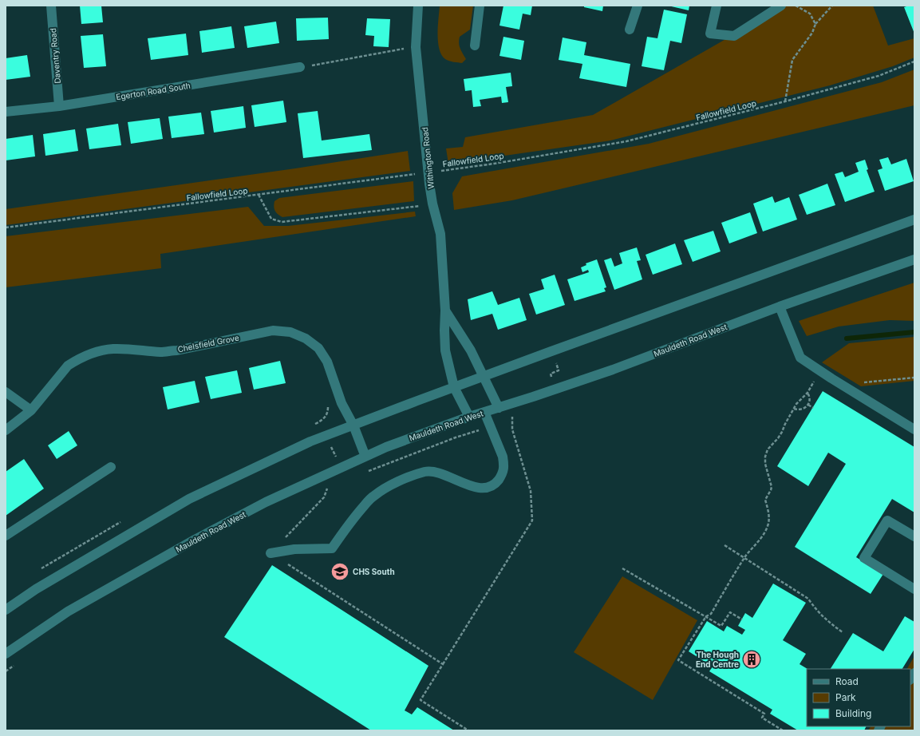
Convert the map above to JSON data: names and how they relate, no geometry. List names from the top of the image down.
{
  "streets": {
    "street": [
      "Daventry Road",
      "Egerton Road South",
      "Withington Road",
      "Mauldeth Road West",
      "Chelsfield Grove"
    ],
    "path": ["Fallowfield Loop"]
  },
  "crossings": [
    ["Daventry Road", "Egerton Road South"],
    ["Withington Road", "Mauldeth Road West"],
    ["Mauldeth Road West", "Chelsfield Grove"]
  ],
  "places": {
    "school or university": ["CHS South"],
    "building": ["The Hough End Centre"]
  },
  "legend": ["Road", "Park", "Building"]
}
